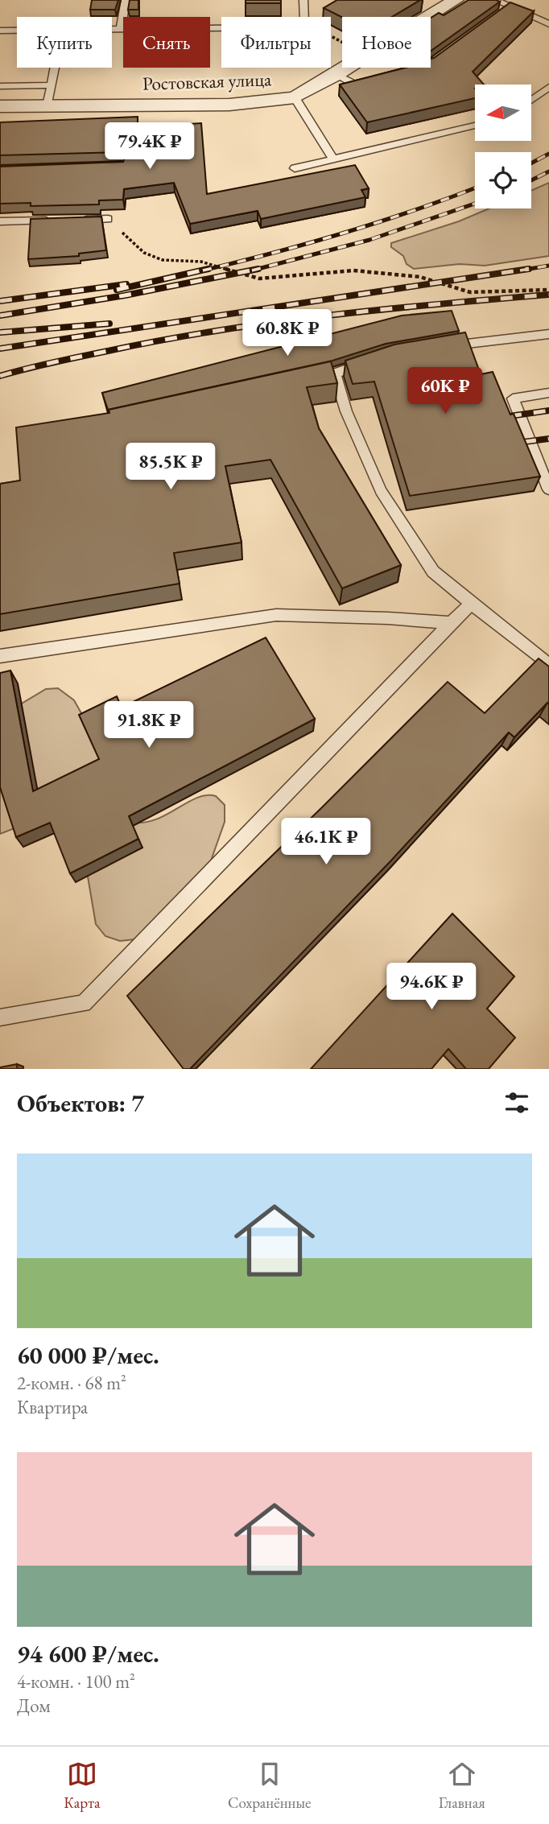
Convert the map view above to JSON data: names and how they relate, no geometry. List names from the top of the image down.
{
  "streets": {
    "street": ["Ростовская улица"]
  },
  "north": "left",
  "page": {
    "chip": [
      "Купить",
      "Снять",
      "Фильтры",
      "Новое"
    ],
    "price": [
      "79.4K ₽",
      "60.8K ₽",
      "60K ₽",
      "85.5K ₽",
      "91.8K ₽",
      "46.1K ₽",
      "94.6K ₽"
    ],
    "heading": "Объектов: 7",
    "list": [
      {
        "name": "60 000 ₽/мес.",
        "note": "2-комн. · 68 m² · Квартира"
      },
      {
        "name": "94 600 ₽/мес.",
        "note": "4-комн. · 100 m² · Дом"
      }
    ],
    "tabs": ["Карта", "Сохранённые", "Главная"]
  }
}
